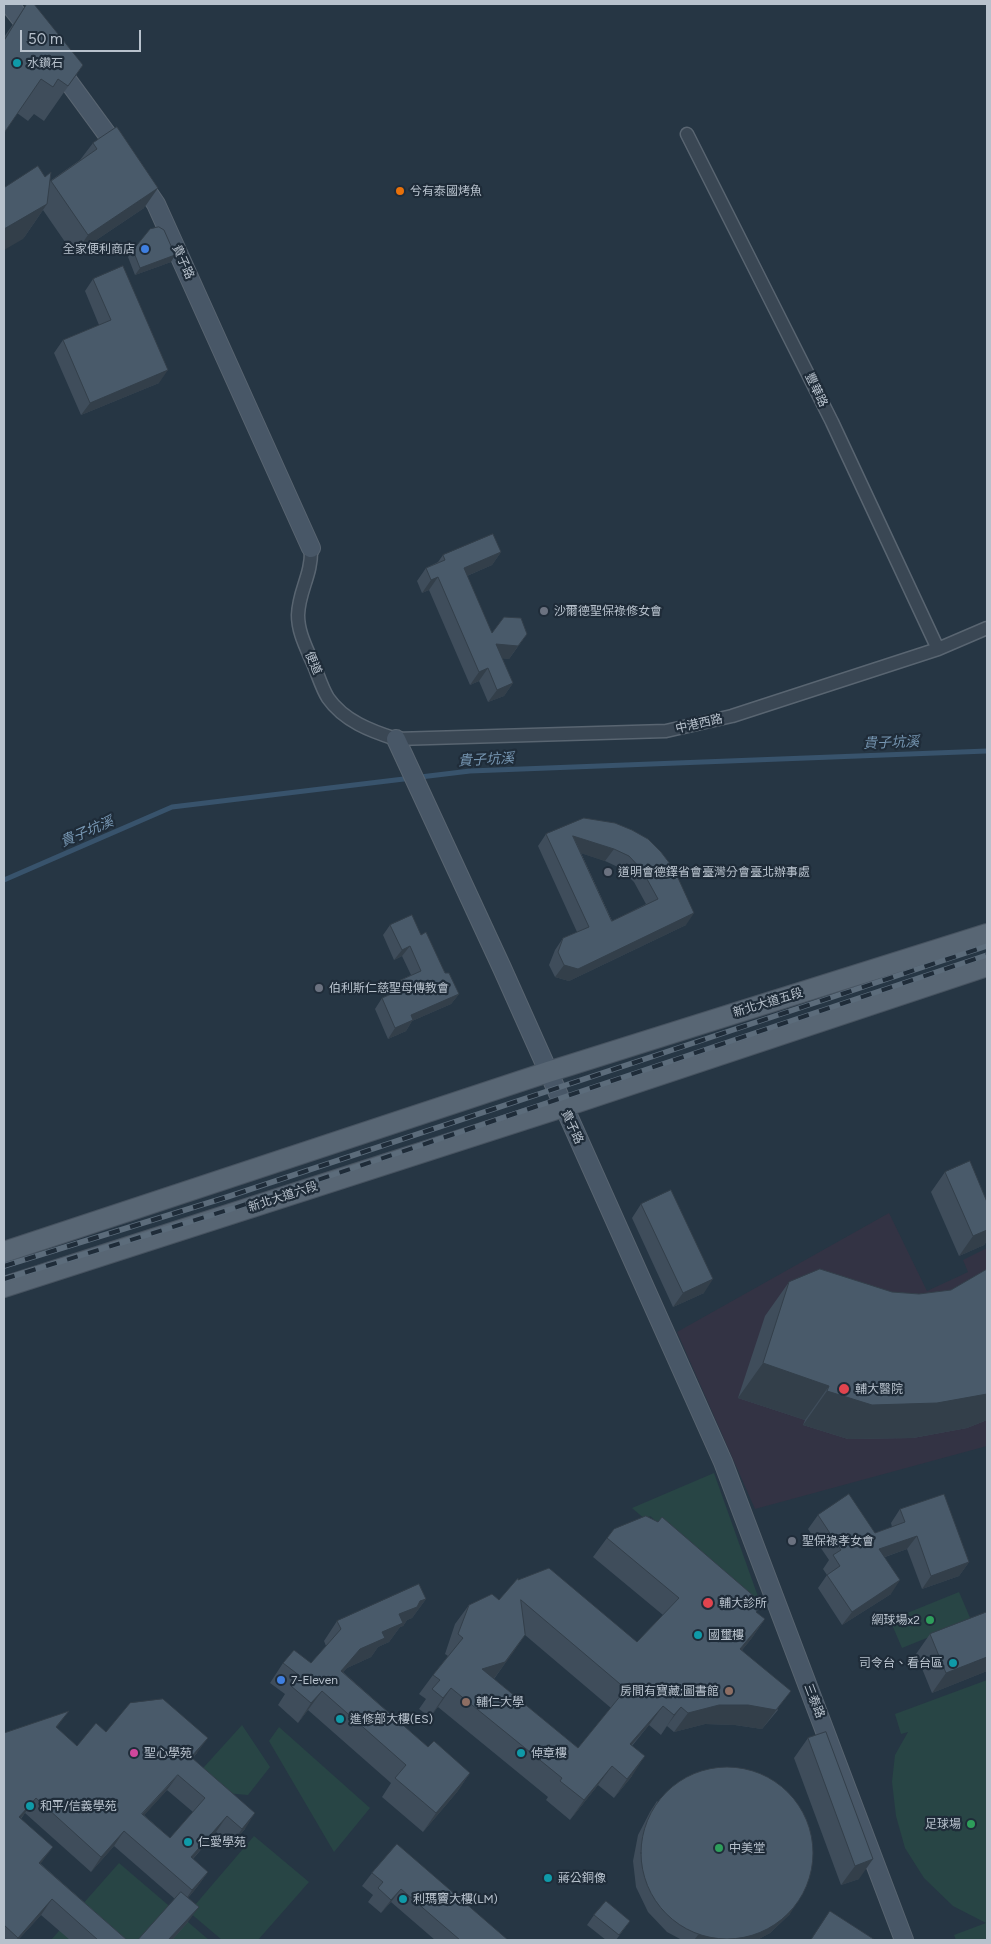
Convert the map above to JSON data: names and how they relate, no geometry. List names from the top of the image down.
{
  "streets": {
    "main road": ["新北大道五段", "新北大道六段"],
    "street": [
      "貴子路",
      "豐華路",
      "便道",
      "中港西路",
      "三泰路"
    ]
  },
  "crossings": [
    ["貴子路", "便道"],
    ["貴子路", "中港西路"],
    ["貴子路", "新北大道五段"],
    ["貴子路", "新北大道六段"],
    ["貴子路", "三泰路"],
    ["豐華路", "中港西路"],
    ["便道", "中港西路"]
  ],
  "water": ["貴子坑溪"],
  "places": [
    "水鑽石",
    "兮有泰國烤魚",
    "全家便利商店",
    "沙爾德聖保祿修女會",
    "道明會德鐸省會臺灣分會臺北辦事處",
    "伯利斯仁慈聖母傳教會",
    "輔大醫院",
    "聖保祿孝女會",
    "輔大診所",
    "網球場x2",
    "國璽樓",
    "司令台、看台區",
    "7-Eleven",
    "房間有寶藏;圖書館",
    "輔仁大學",
    "進修部大樓(ES)",
    "聖心學苑",
    "倬章樓",
    "和平/信義學苑",
    "足球場",
    "仁愛學苑",
    "中美堂",
    "蔣公銅像",
    "利瑪竇大樓(LM)"
  ],
  "scale_bar": "50 m"
}
